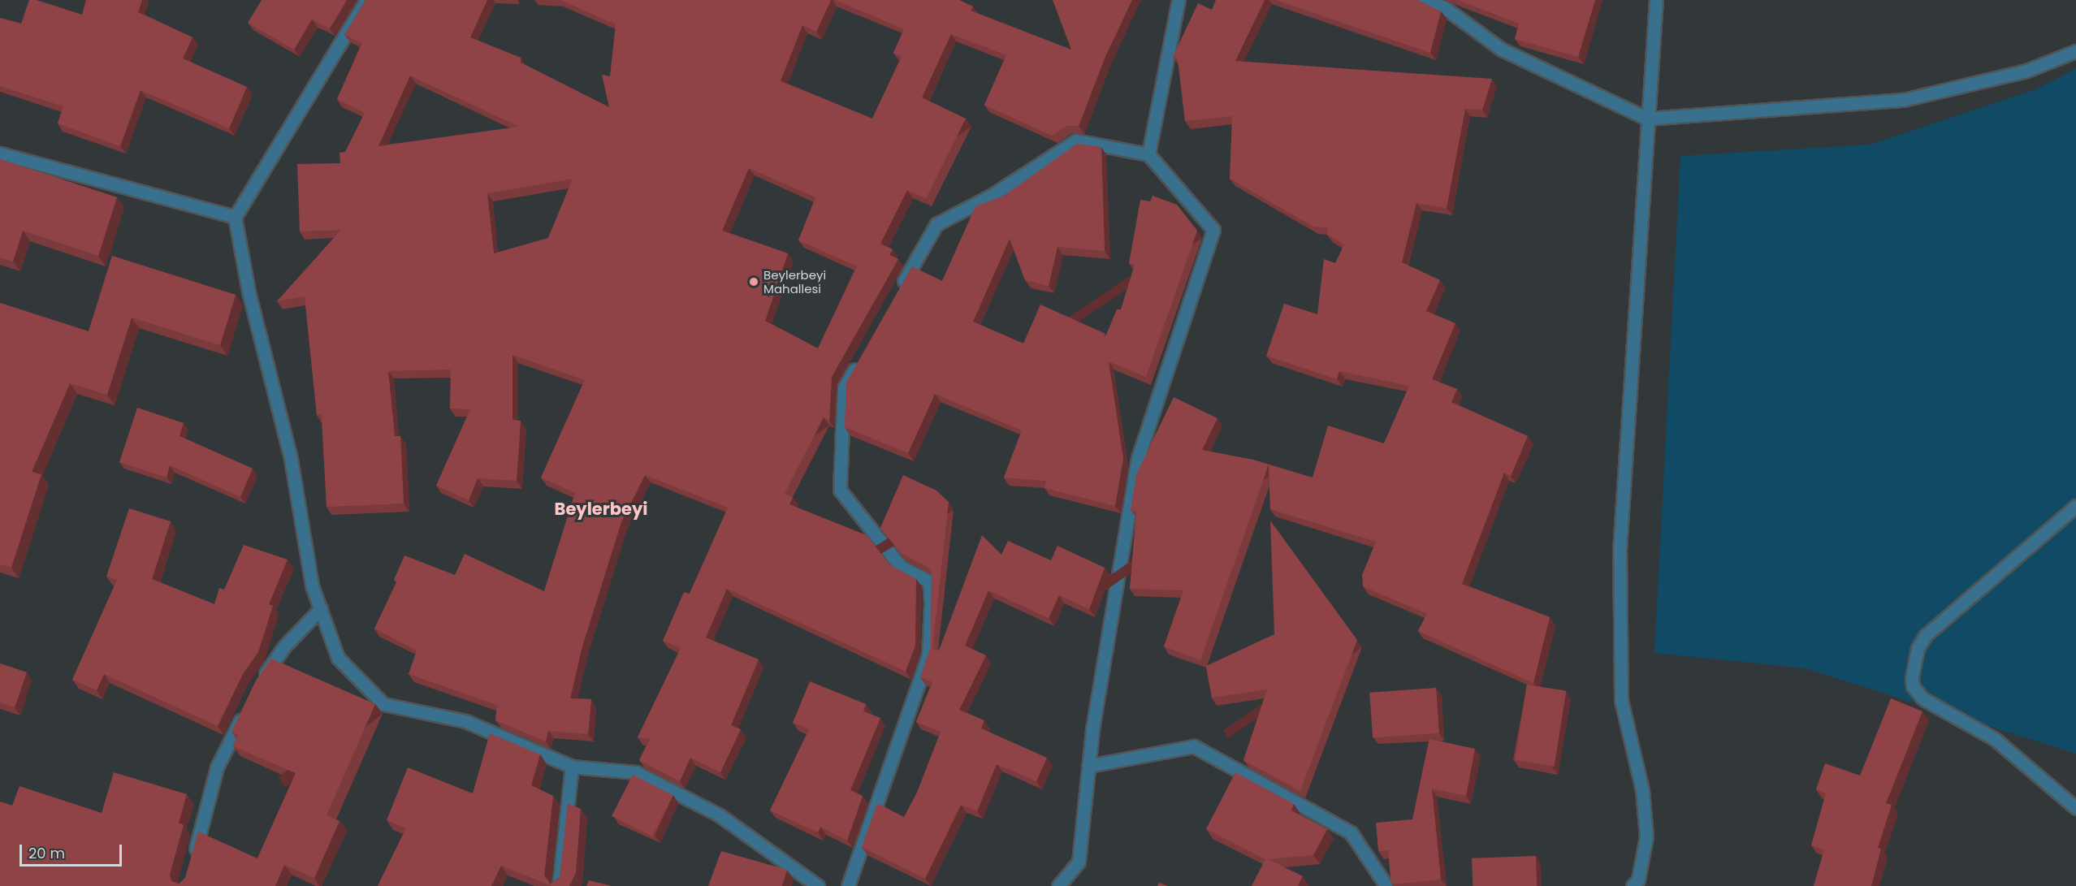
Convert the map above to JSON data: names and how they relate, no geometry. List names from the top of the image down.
{
  "districts": ["Beylerbeyi"],
  "places": ["Beylerbeyi Mahallesi"],
  "scale_bar": "20 m"
}
